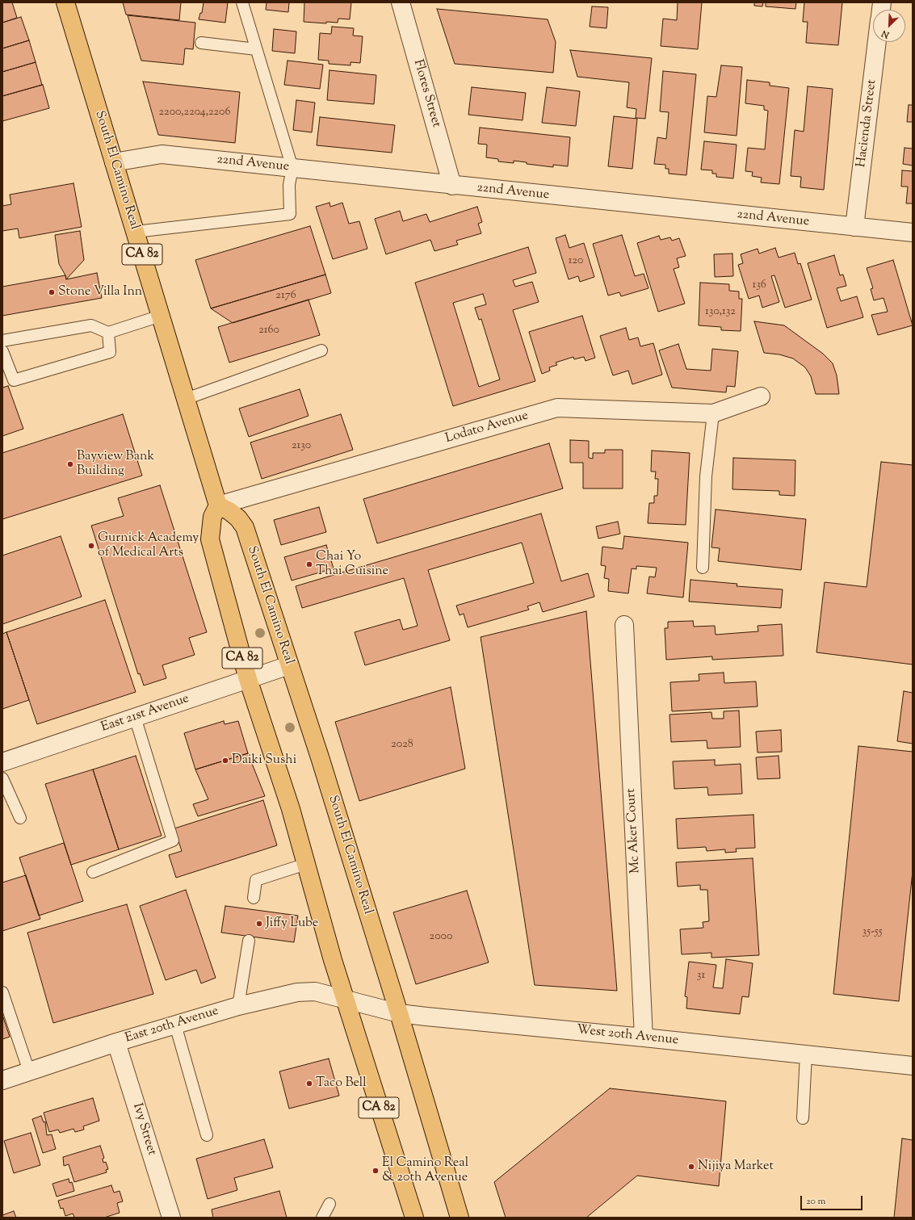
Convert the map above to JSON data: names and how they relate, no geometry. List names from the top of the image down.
{
  "streets": {
    "main road": ["South El Camino Real", "CA 82"],
    "street": [
      "Flores Street",
      "Hacienda Street",
      "22nd Avenue",
      "Lodato Avenue",
      "East 21st Avenue",
      "Mc Aker Court",
      "East 20th Avenue",
      "West 20th Avenue",
      "Ivy Street"
    ]
  },
  "crossings": [
    ["Flores Street", "22nd Avenue"],
    ["Hacienda Street", "22nd Avenue"],
    ["22nd Avenue", "South El Camino Real"],
    ["South El Camino Real", "CA 82"],
    ["South El Camino Real", "Lodato Avenue"],
    ["South El Camino Real", "East 21st Avenue"],
    ["South El Camino Real", "West 20th Avenue"],
    ["CA 82", "Lodato Avenue"],
    ["CA 82", "East 21st Avenue"],
    ["CA 82", "East 20th Avenue"],
    ["CA 82", "West 20th Avenue"],
    ["Mc Aker Court", "West 20th Avenue"],
    ["East 20th Avenue", "West 20th Avenue"],
    ["East 20th Avenue", "Ivy Street"]
  ],
  "places": [
    "Stone Villa Inn",
    "Bayview Bank Building",
    "Gurnick Academy of Medical Arts",
    "Chai Yo Thai Cuisine",
    "Daiki Sushi",
    "Jiffy Lube",
    "Taco Bell",
    "Nijiya Market",
    "El Camino Real & 20th Avenue"
  ],
  "house_numbers": [
    "2200,2204,2206",
    "120",
    "136",
    "2176",
    "130,132",
    "2160",
    "2130",
    "2028",
    "35-55",
    "2000",
    "31"
  ],
  "scale_bar": "20 m",
  "north": "bottom left"
}
